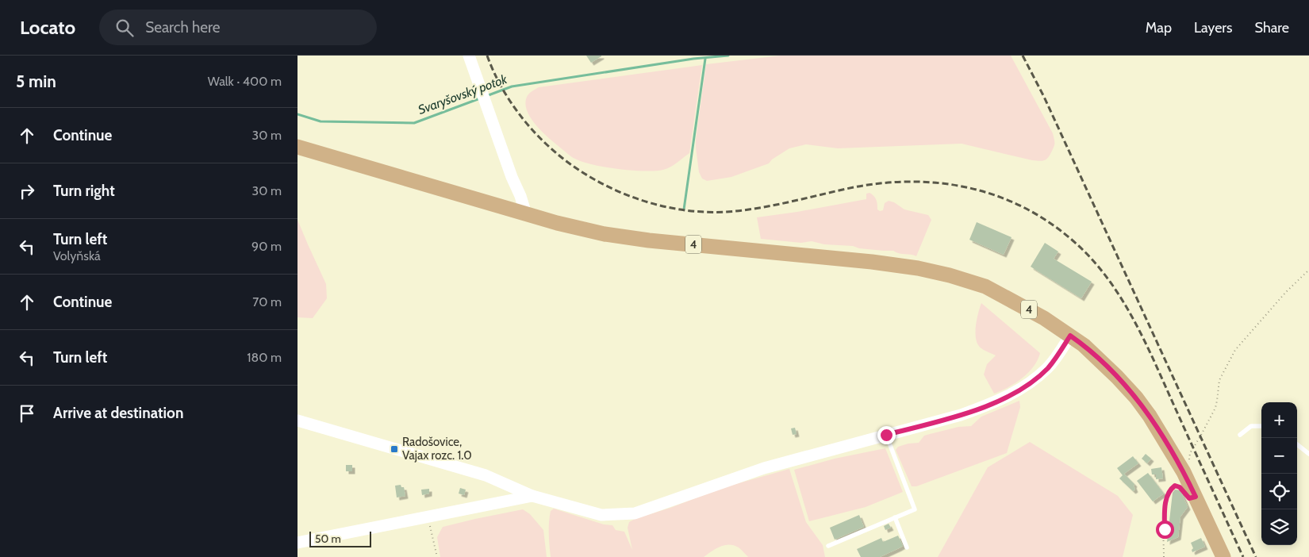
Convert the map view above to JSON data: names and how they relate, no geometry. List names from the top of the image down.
{
  "streets": {
    "main road": ["4"]
  },
  "water": ["Svaryšovský potok"],
  "places": {
    "transit": ["Radošovice, Vajax rozc. 1.0"]
  },
  "scale_bar": "50 m",
  "page": {
    "header": "Locato",
    "search": "Search here",
    "nav": ["Map", "Layers", "Share"],
    "heading": ["5 min", "Walk · 400 m"],
    "list": [
      ["Continue", "30 m"],
      ["Turn right", "30 m"],
      ["Turn left", "Volyňská", "90 m"],
      ["Continue", "70 m"],
      ["Turn left", "180 m"],
      "Arrive at destination"
    ],
    "map_buttons": ["+", "−"],
    "scale": "50 m"
  }
}
